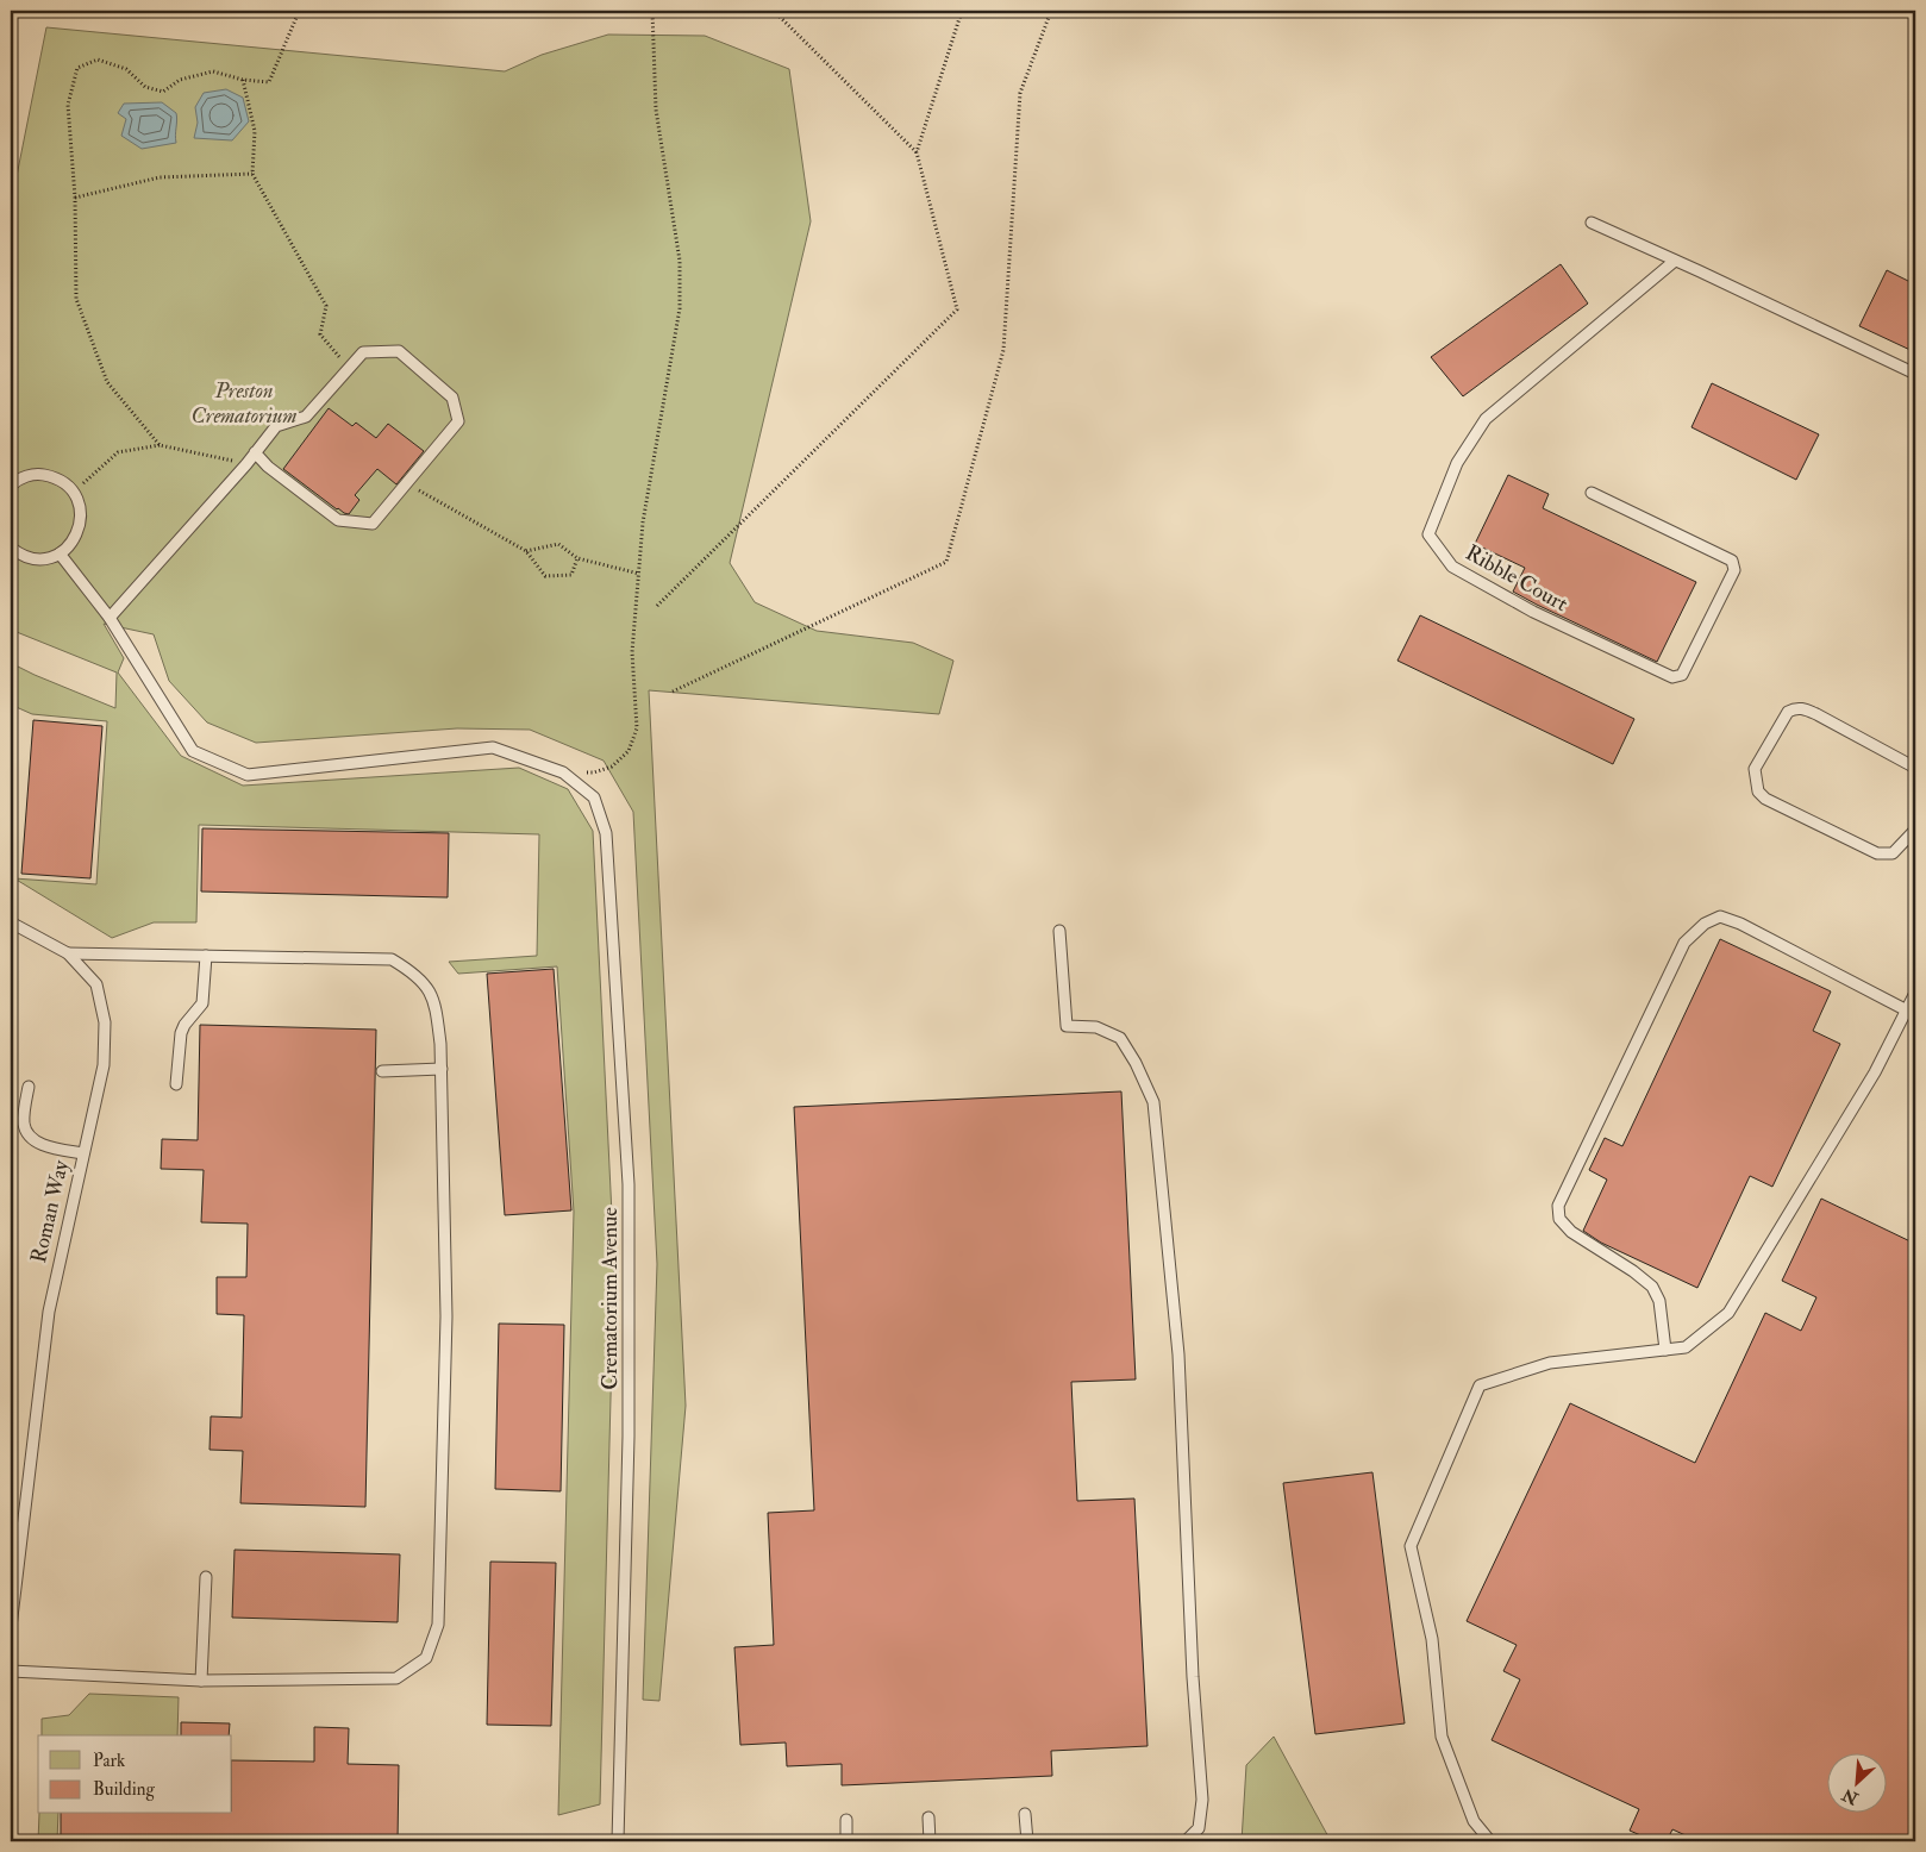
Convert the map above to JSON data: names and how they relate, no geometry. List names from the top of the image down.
{
  "streets": {
    "lane": ["Ribble Court", "Roman Way", "Crematorium Avenue"]
  },
  "parks": ["Preston Crematorium"],
  "legend": ["Park", "Building"],
  "north": "bottom left"
}
